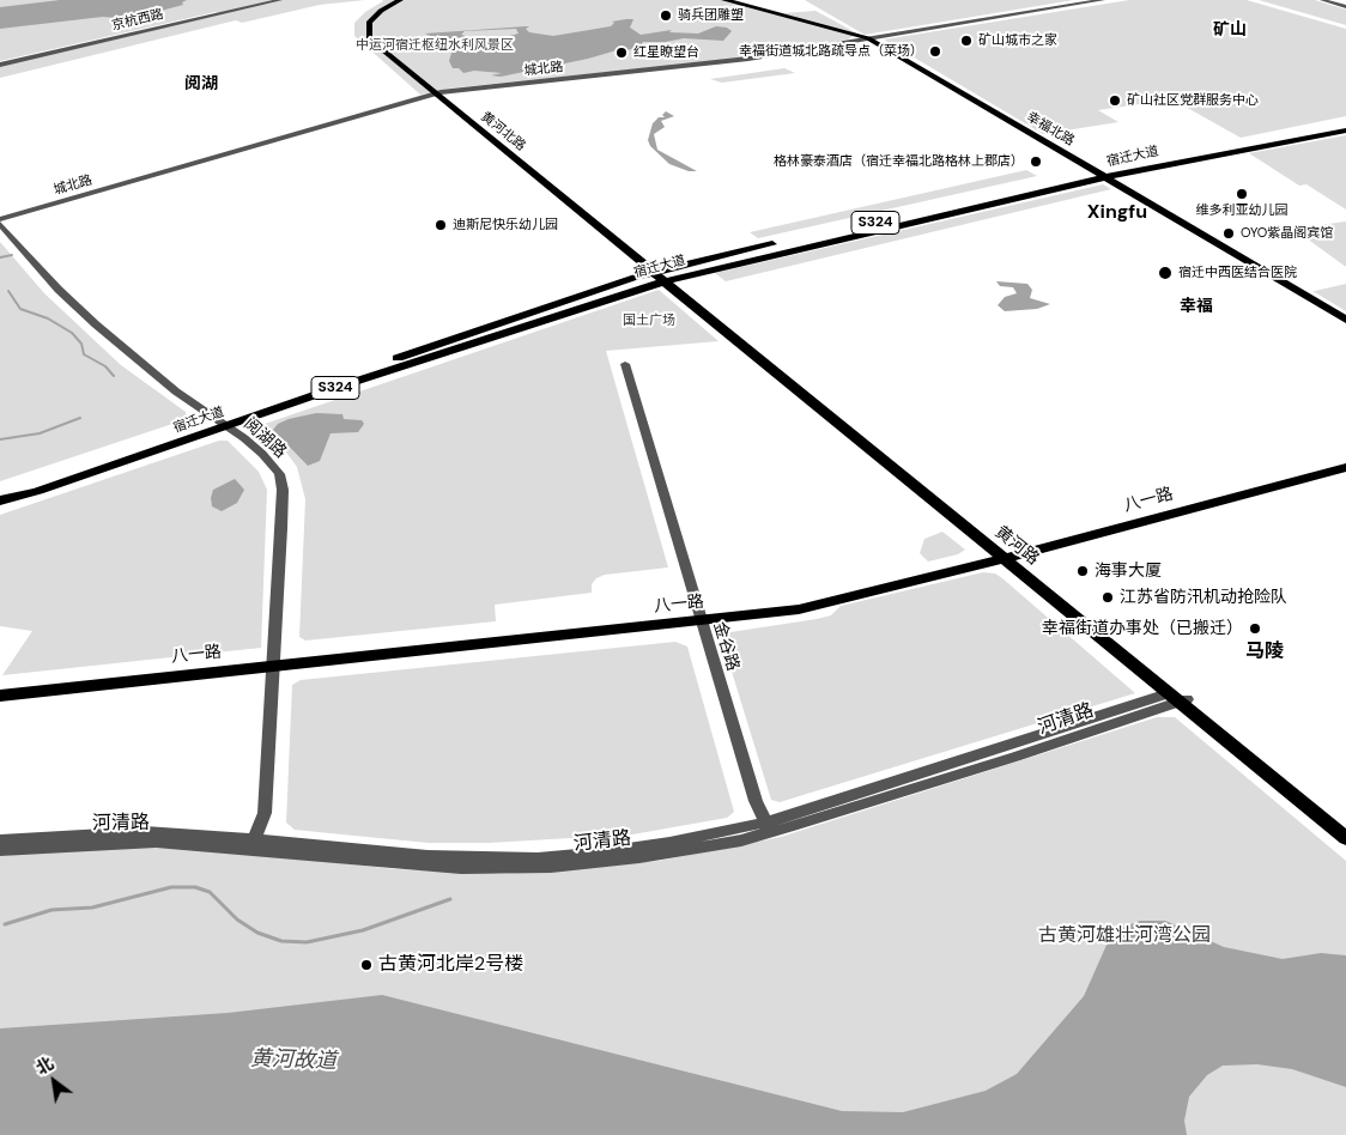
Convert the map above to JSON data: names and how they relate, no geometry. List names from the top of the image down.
{
  "streets": {
    "main road": [
      "幸福北路",
      "黄河北路",
      "宿迁大道",
      "S324",
      "八一路",
      "黄河路"
    ],
    "street": [
      "京杭西路",
      "城北路",
      "阅湖路",
      "金谷路",
      "河清路"
    ]
  },
  "crossings": [
    ["城北路", "幸福北路"],
    ["城北路", "黄河北路"],
    ["幸福北路", "宿迁大道"],
    ["黄河北路", "宿迁大道"],
    ["黄河北路", "黄河路"],
    ["宿迁大道", "阅湖路"],
    ["宿迁大道", "黄河路"],
    ["阅湖路", "八一路"],
    ["阅湖路", "河清路"],
    ["八一路", "黄河路"],
    ["八一路", "金谷路"],
    ["黄河路", "河清路"],
    ["金谷路", "河清路"]
  ],
  "districts": [
    "矿山",
    "阅湖",
    "Xingfu",
    "幸福",
    "马陵"
  ],
  "water": ["黄河故道"],
  "parks": ["中运河宿迁枢纽水利风景区", "国土广场", "古黄河雄壮河湾公园"],
  "places": [
    "骑兵团雕塑",
    "矿山城市之家",
    "幸福街道城北路疏导点（菜场）",
    "红星瞭望台",
    "矿山社区党群服务中心",
    "格林豪泰酒店（宿迁幸福北路格林上郡店）",
    "维多利亚幼儿园",
    "迪斯尼快乐幼儿园",
    "OYO紫晶阁宾馆",
    "宿迁中西医结合医院",
    "海事大厦",
    "江苏省防汛机动抢险队",
    "幸福街道办事处（已搬迁）",
    "古黄河北岸2号楼"
  ],
  "north": "top left"
}
